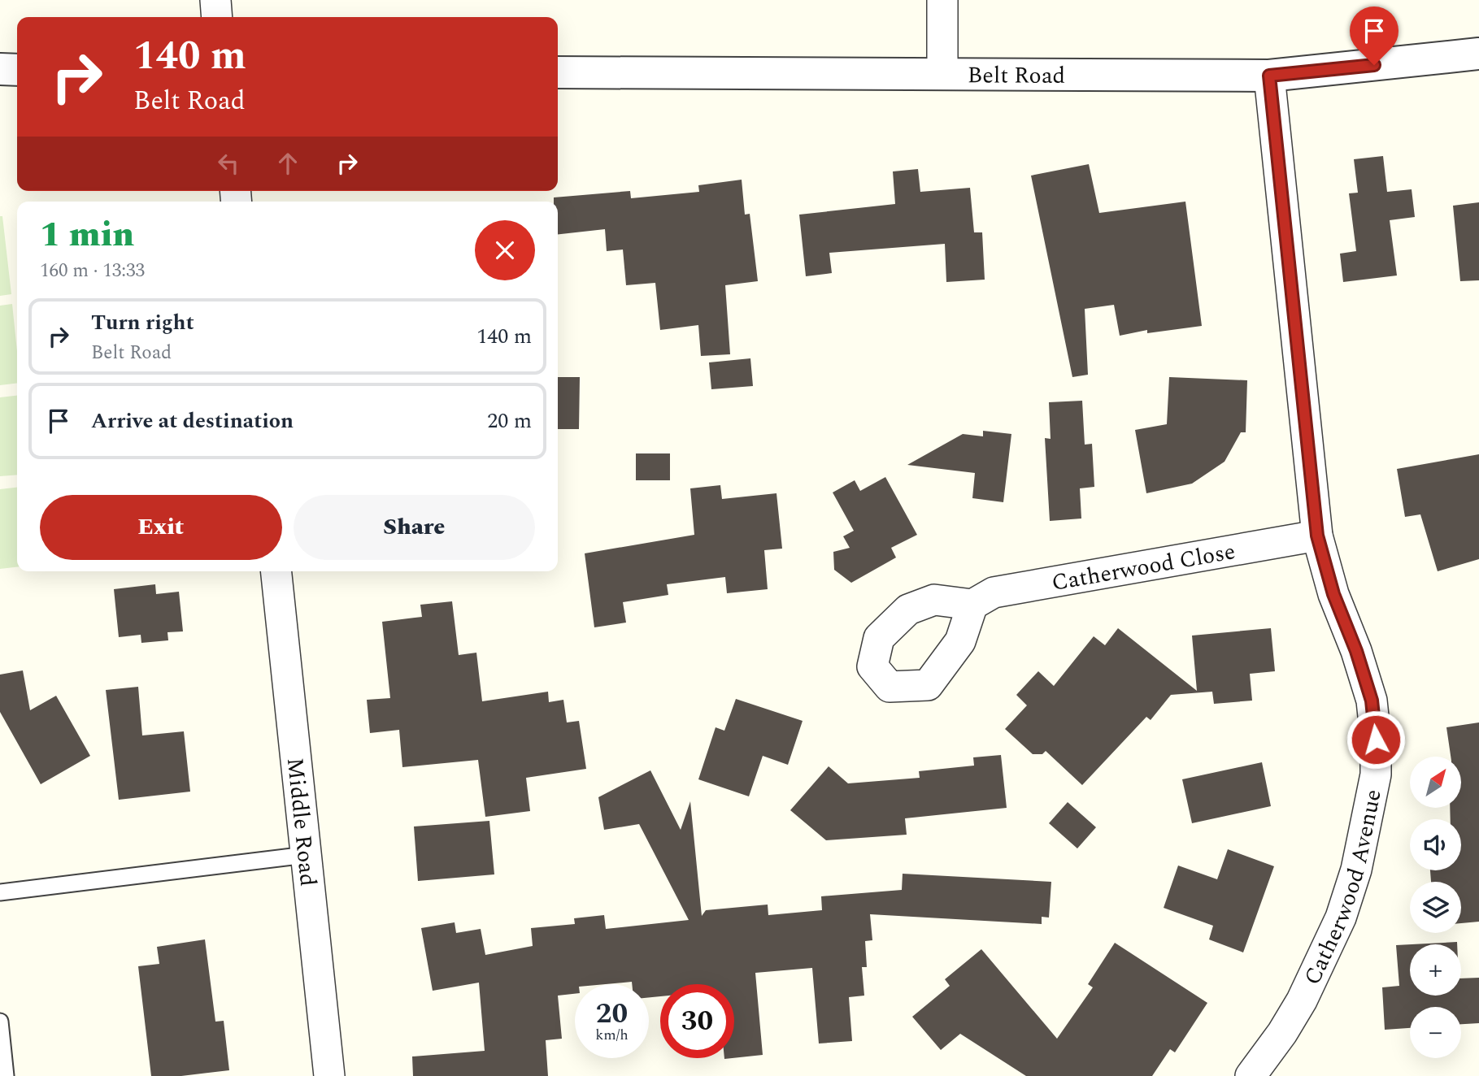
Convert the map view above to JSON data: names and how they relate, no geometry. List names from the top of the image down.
{
  "streets": {
    "street": [
      "Belt Road",
      "Catherwood Close",
      "Middle Road",
      "Catherwood Avenue"
    ]
  },
  "crossings": [
    ["Belt Road", "Catherwood Avenue"],
    ["Catherwood Close", "Catherwood Avenue"]
  ],
  "north": "top right",
  "page": {
    "turn": ["140 m", "Belt Road"],
    "heading": ["1 min", "160 m · 13:33"],
    "list": [
      {
        "name": "Turn right",
        "note": "Belt Road",
        "value": "140 m"
      },
      {
        "name": "Arrive at destination",
        "value": "20 m"
      }
    ],
    "buttons": ["Exit", "Share"],
    "map_buttons": ["+", "−"],
    "speed": "20 km/h",
    "limit": "30"
  }
}
